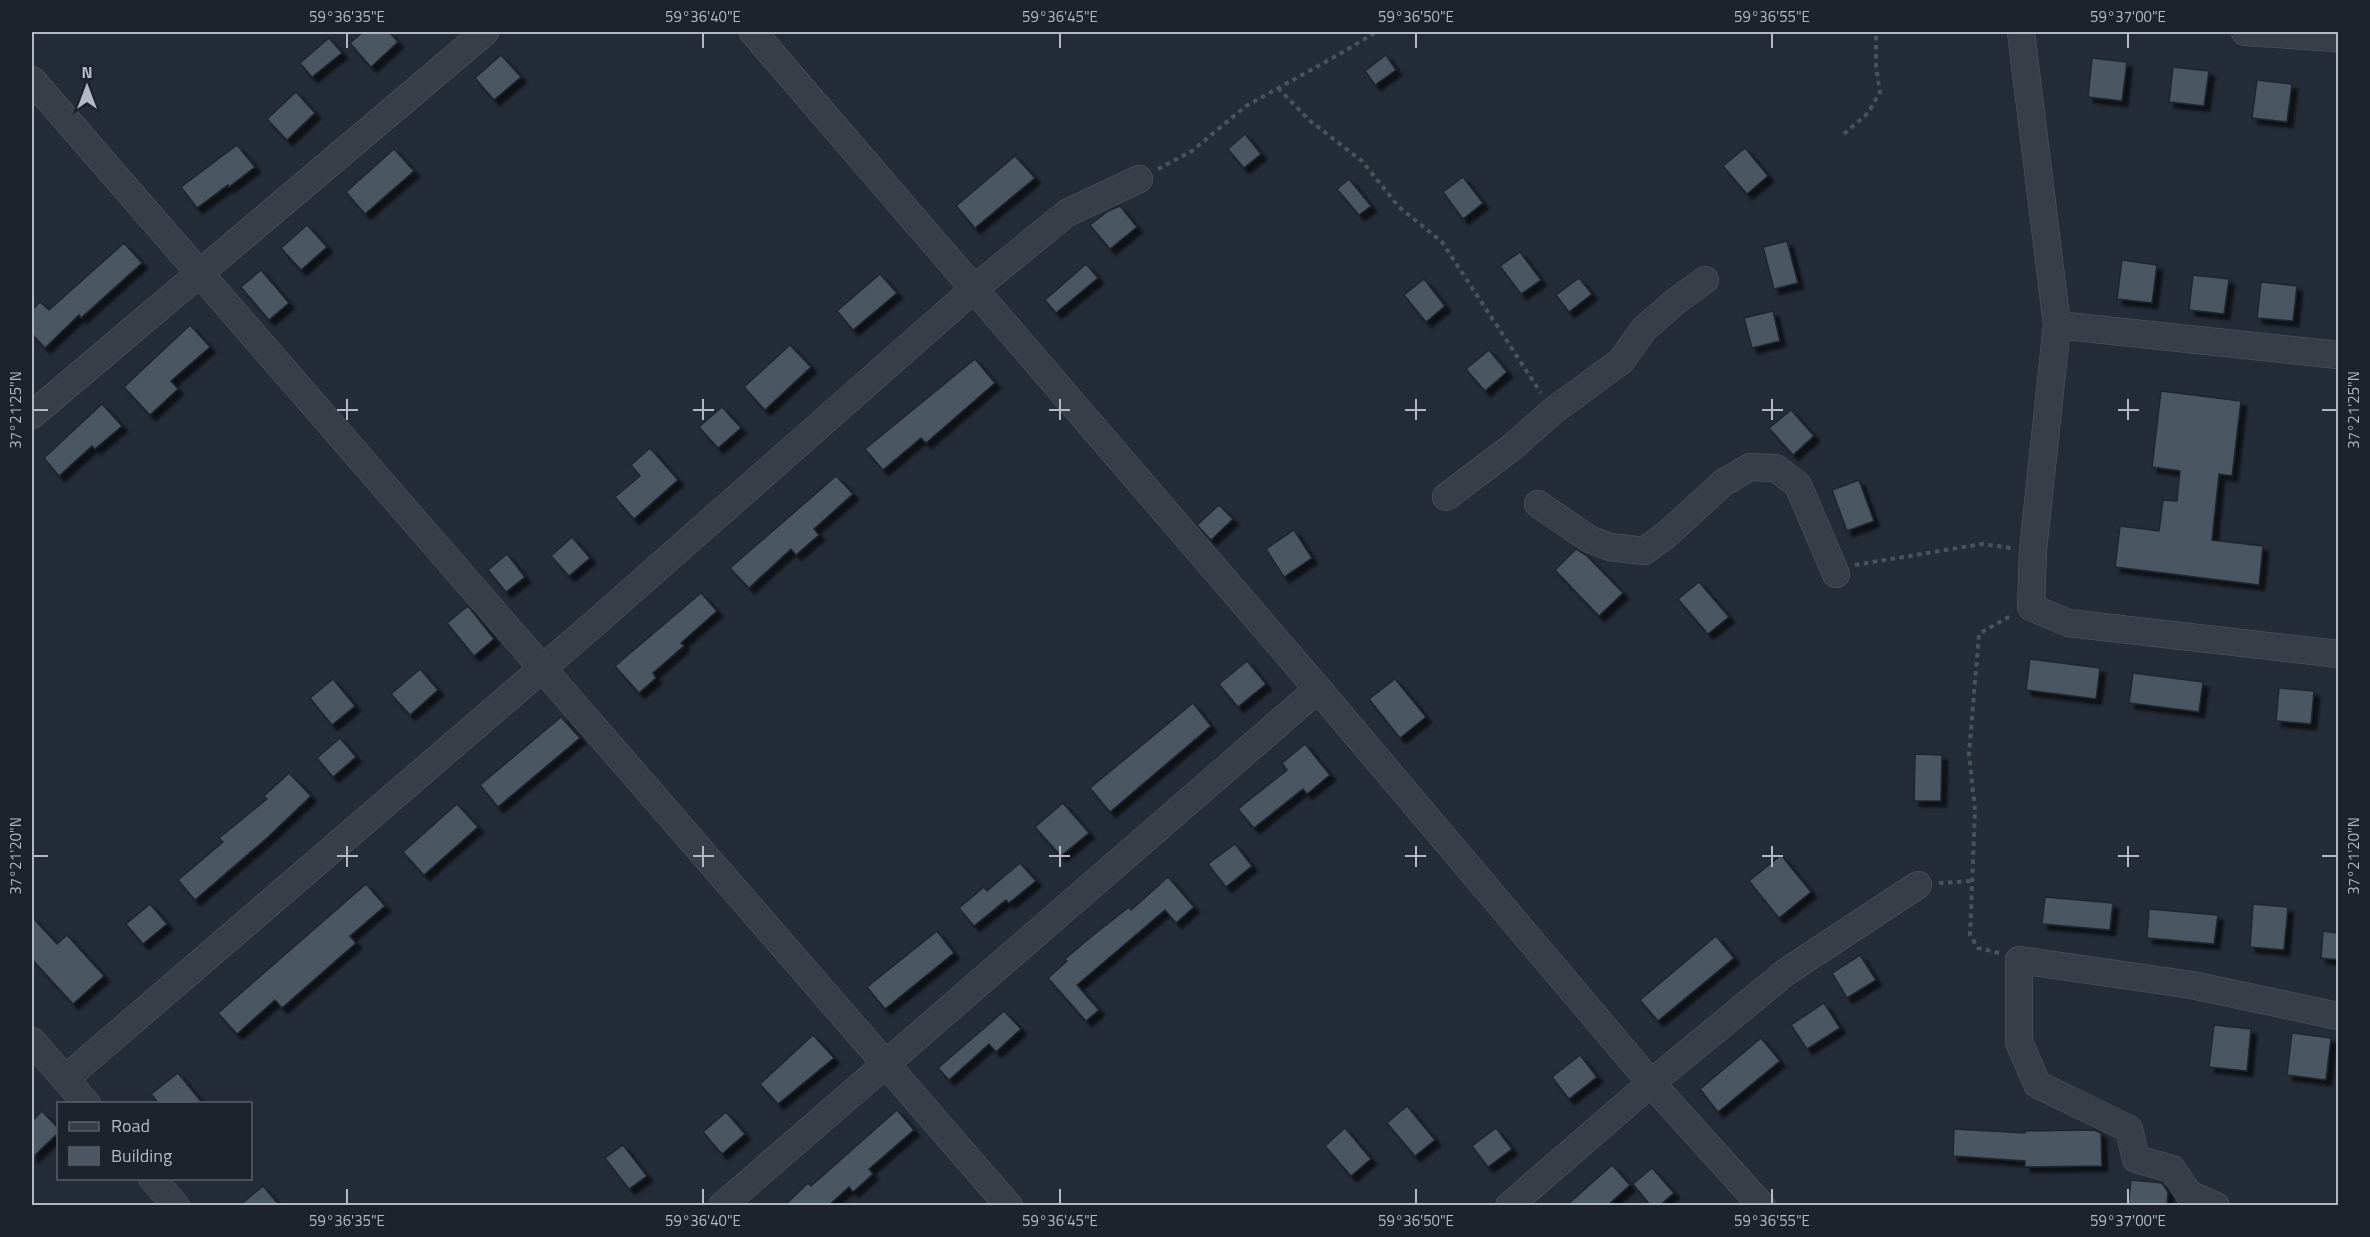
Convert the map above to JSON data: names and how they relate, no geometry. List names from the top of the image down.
{
  "legend": ["Road", "Building"],
  "north": "top",
  "coordinates": [
    "59°36'35\"E",
    "59°36'40\"E",
    "59°36'45\"E",
    "59°36'50\"E",
    "59°36'55\"E",
    "59°37'00\"E",
    "37°21'25\"N",
    "37°21'20\"N"
  ]
}
